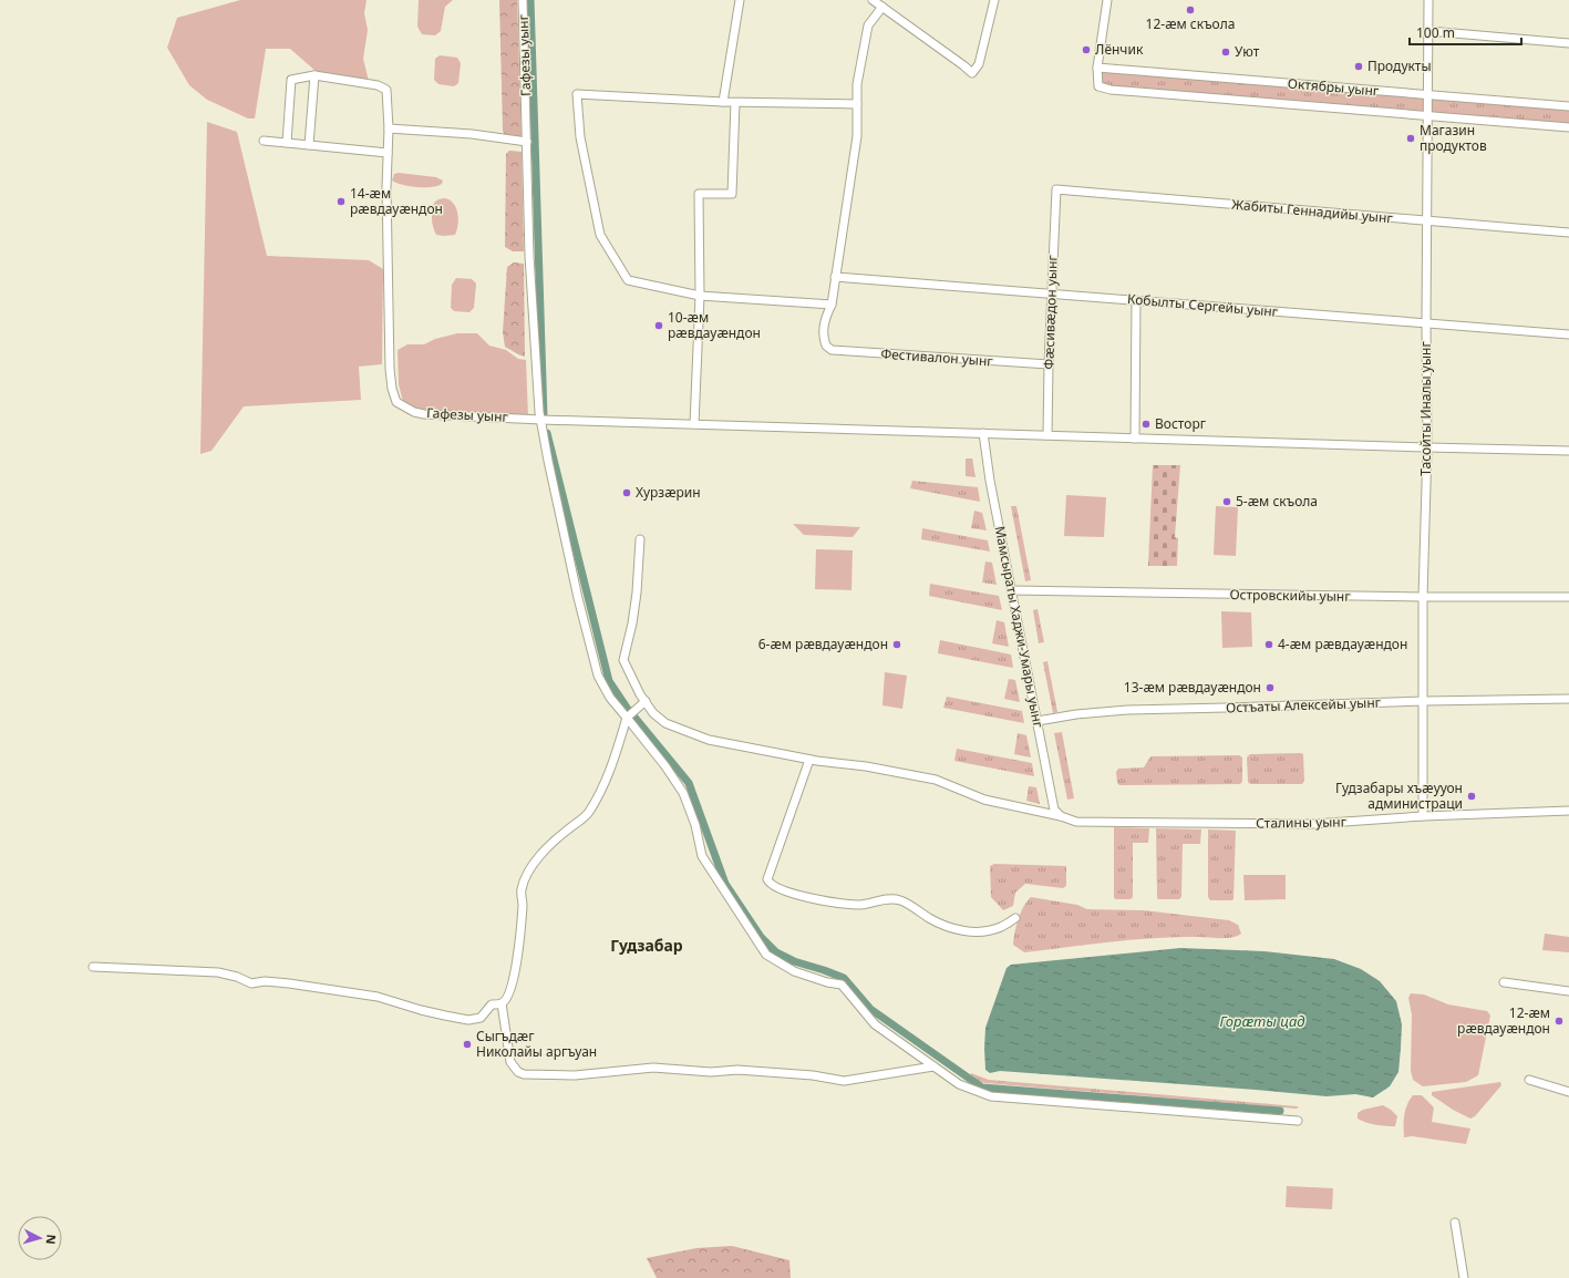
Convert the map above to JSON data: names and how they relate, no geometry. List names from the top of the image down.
{
  "streets": {
    "street": [
      "Гафезы уынг",
      "Октябры уынг",
      "Жабиты Геннадийы уынг",
      "Кобылты Сергейы уынг",
      "Фæсивæдон уынг",
      "Фестивалон уынг",
      "Тасойты Иналы уынг",
      "Островскийы уынг",
      "Мамсыраты Хаджи-Умары уынг",
      "Остъаты Алексейы уынг",
      "Сталины уынг"
    ]
  },
  "crossings": [
    ["Октябры уынг", "Тасойты Иналы уынг"],
    ["Жабиты Геннадийы уынг", "Фæсивæдон уынг"],
    ["Жабиты Геннадийы уынг", "Тасойты Иналы уынг"],
    ["Кобылты Сергейы уынг", "Фæсивæдон уынг"],
    ["Кобылты Сергейы уынг", "Тасойты Иналы уынг"],
    ["Фæсивæдон уынг", "Фестивалон уынг"],
    ["Тасойты Иналы уынг", "Островскийы уынг"],
    ["Тасойты Иналы уынг", "Остъаты Алексейы уынг"],
    ["Тасойты Иналы уынг", "Сталины уынг"],
    ["Островскийы уынг", "Мамсыраты Хаджи-Умары уынг"],
    ["Мамсыраты Хаджи-Умары уынг", "Остъаты Алексейы уынг"],
    ["Мамсыраты Хаджи-Умары уынг", "Сталины уынг"]
  ],
  "districts": ["Гудзабар"],
  "water": ["Горӕты цад"],
  "places": [
    "12-æм скъола",
    "Лёнчик",
    "Уют",
    "Продукты",
    "Магазин продуктов",
    "14-æм рӕвдауӕндон",
    "10-æм рӕвдауӕндон",
    "Восторг",
    "Хурзæрин",
    "5-æм скъола",
    "6-æм рӕвдауӕндон",
    "4-æм рӕвдауӕндон",
    "13-æм рӕвдауӕндон",
    "Гудзабары хъæууон администраци",
    "12-æм рӕвдауӕндон",
    "Сыгъдæг Николайы аргъуан"
  ],
  "scale_bar": "100 m",
  "north": "right"
}
